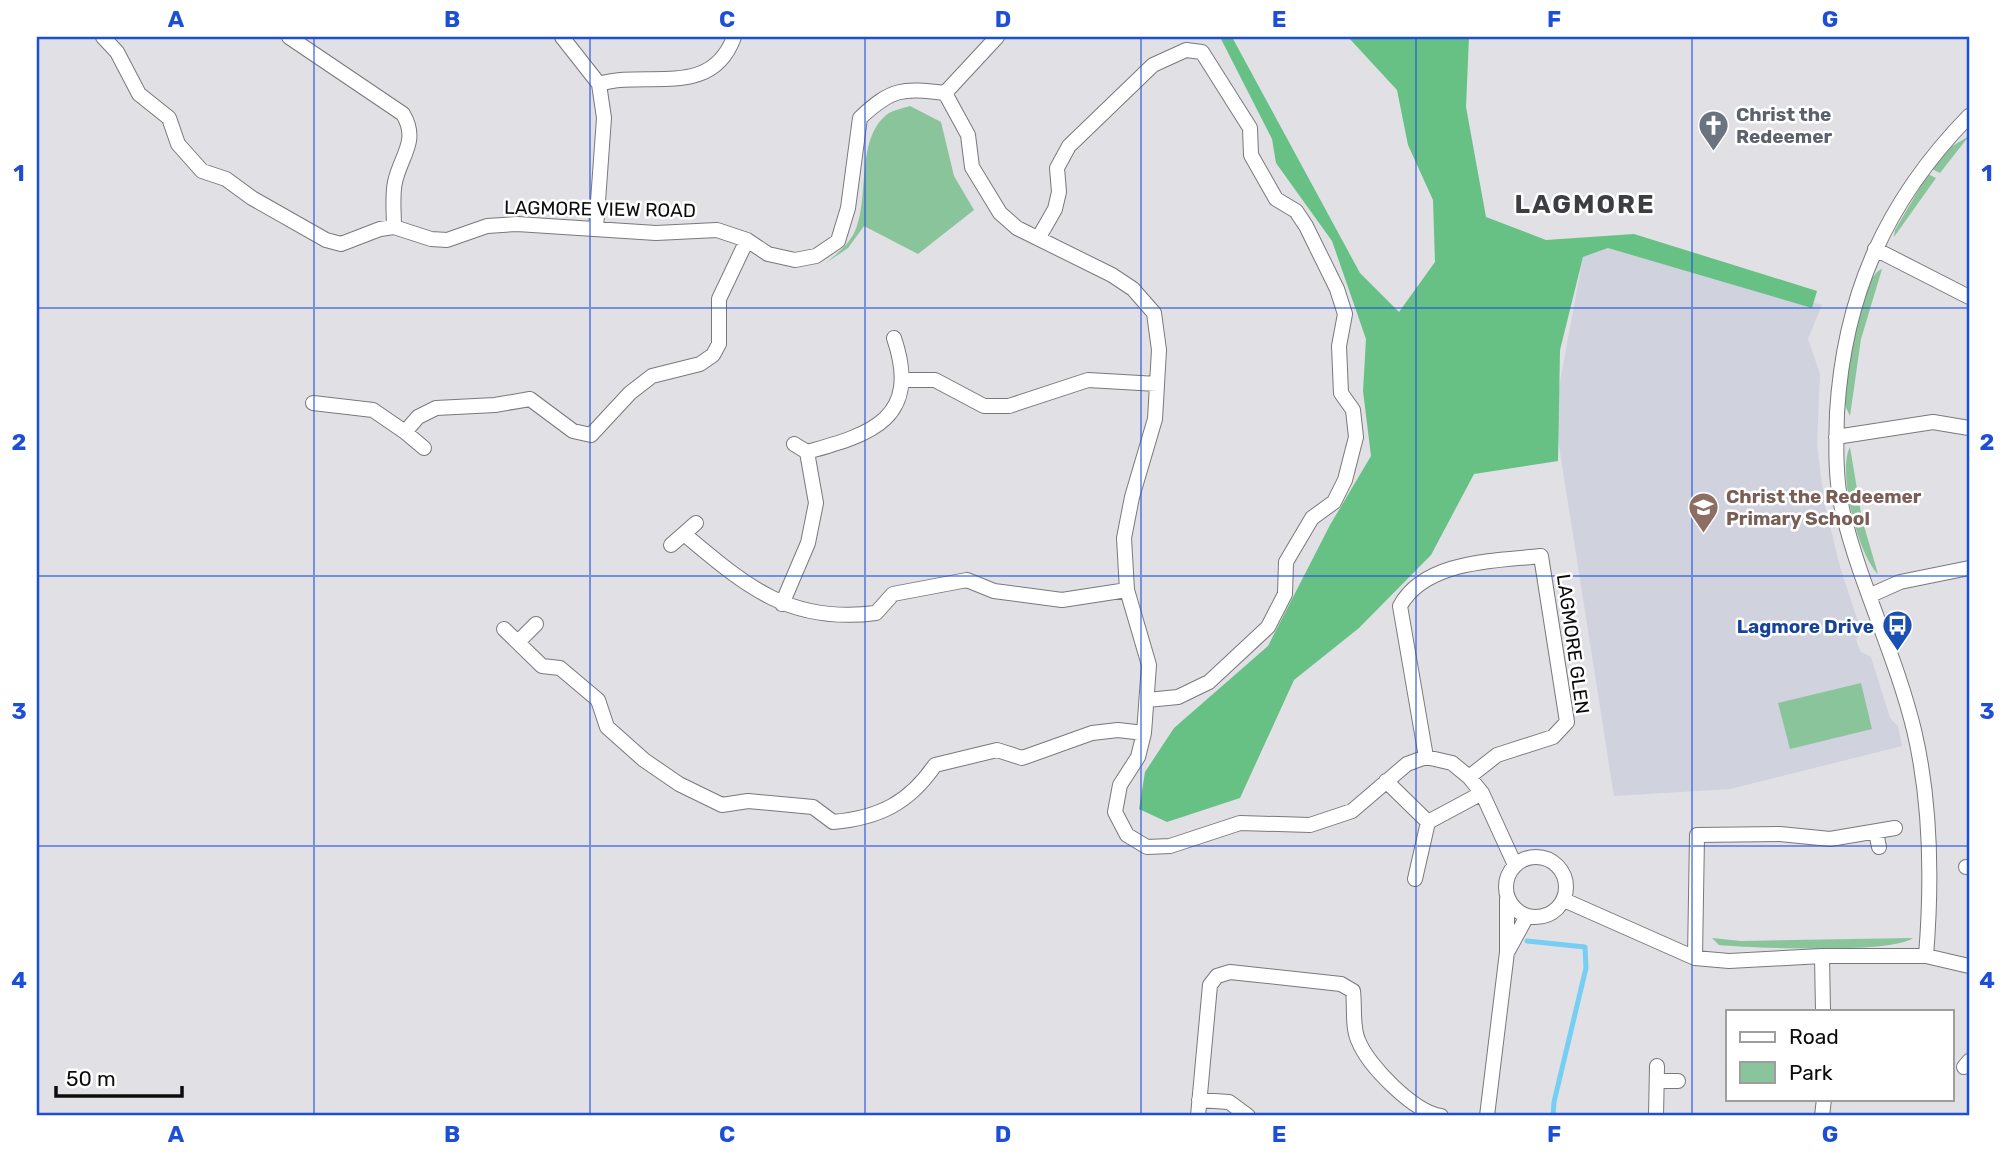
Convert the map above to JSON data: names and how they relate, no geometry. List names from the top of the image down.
{
  "streets": {
    "street": ["LAGMORE VIEW ROAD", "LAGMORE GLEN"]
  },
  "districts": ["LAGMORE"],
  "places": {
    "church": ["Christ the Redeemer"],
    "school or university": ["Christ the Redeemer Primary School"],
    "bus stop": ["Lagmore Drive"]
  },
  "legend": ["Road", "Park"],
  "scale_bar": "50 m",
  "grid": {
    "columns": [
      "A",
      "B",
      "C",
      "D",
      "E",
      "F",
      "G"
    ],
    "rows": [
      "1",
      "2",
      "3",
      "4"
    ]
  }
}
